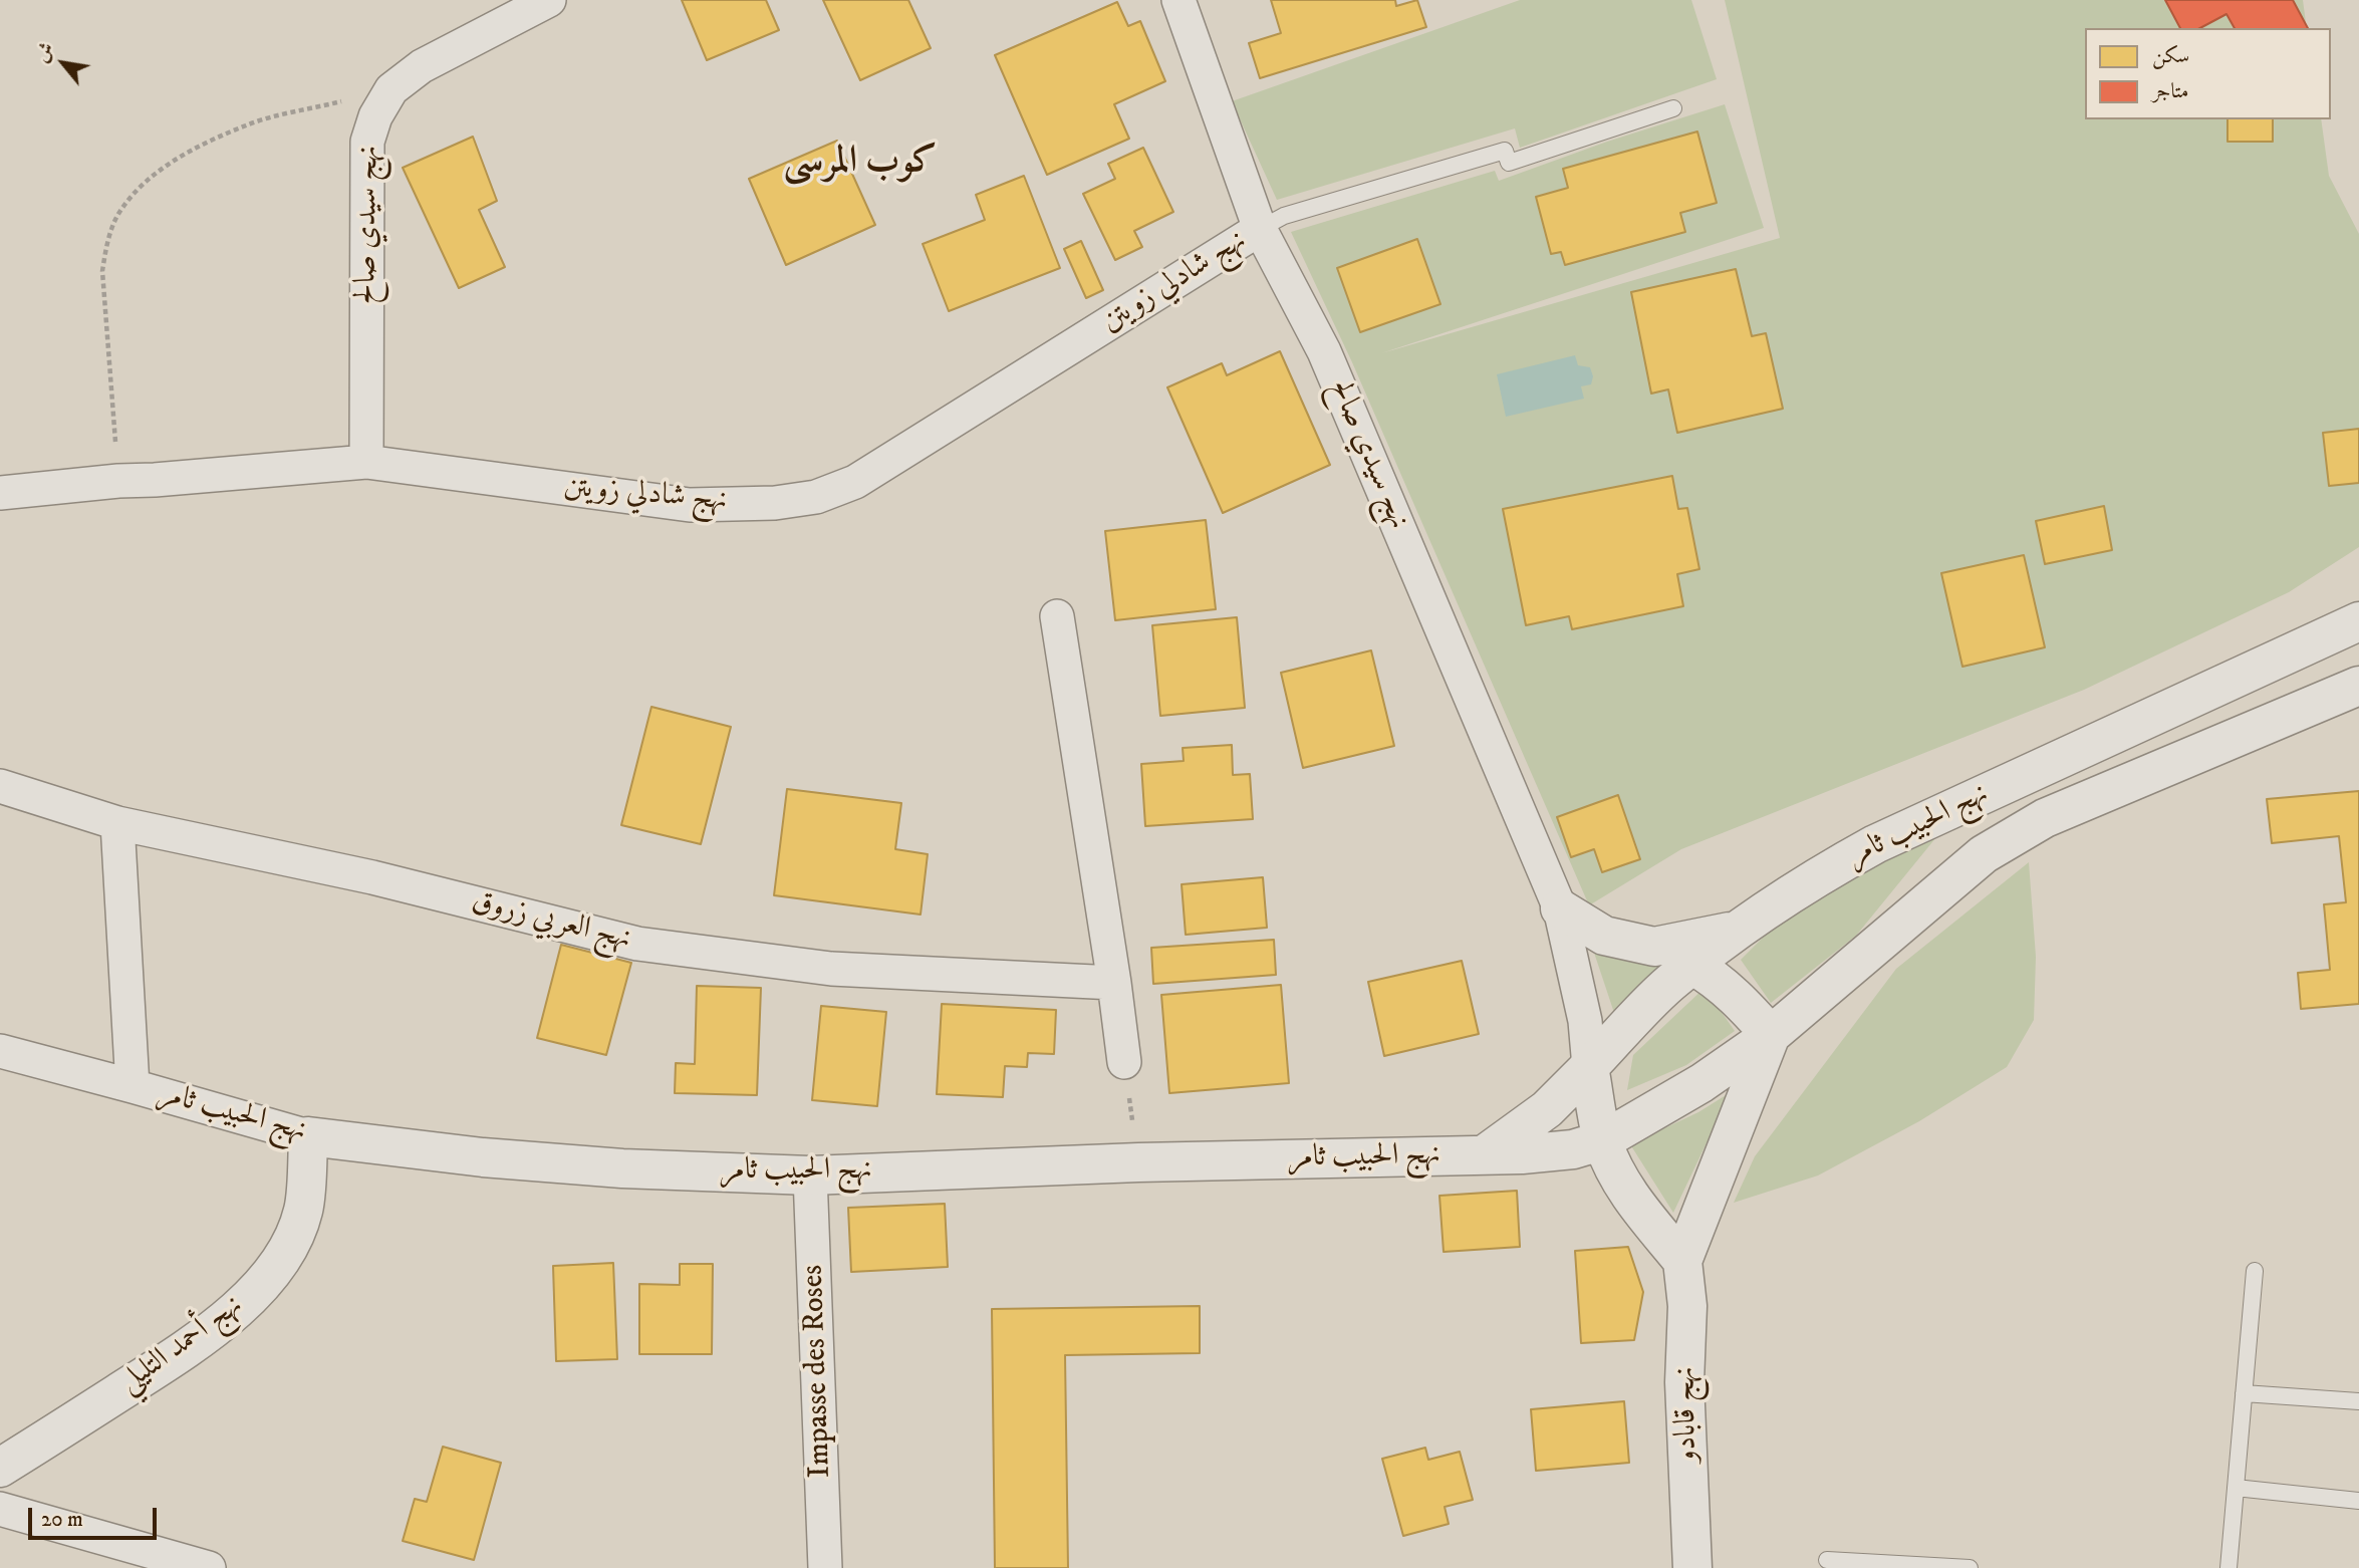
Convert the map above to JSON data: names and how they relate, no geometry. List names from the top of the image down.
{
  "streets": {
    "street": [
      "نهج سيدي صالح",
      "نهج شادلي زويتن",
      "نهج الحبيب ثامر",
      "نهج العربي زروق",
      "نهج أحمد التليلي",
      "Impasse des Roses",
      "نهج قابادو"
    ]
  },
  "crossings": [
    ["نهج سيدي صالح", "نهج شادلي زويتن"],
    ["نهج سيدي صالح", "نهج الحبيب ثامر"],
    ["نهج الحبيب ثامر", "نهج أحمد التليلي"],
    ["نهج الحبيب ثامر", "Impasse des Roses"]
  ],
  "districts": ["كوب المرسى"],
  "legend": ["سكن", "متاجر"],
  "scale_bar": "20 m",
  "north": "top left"
}
